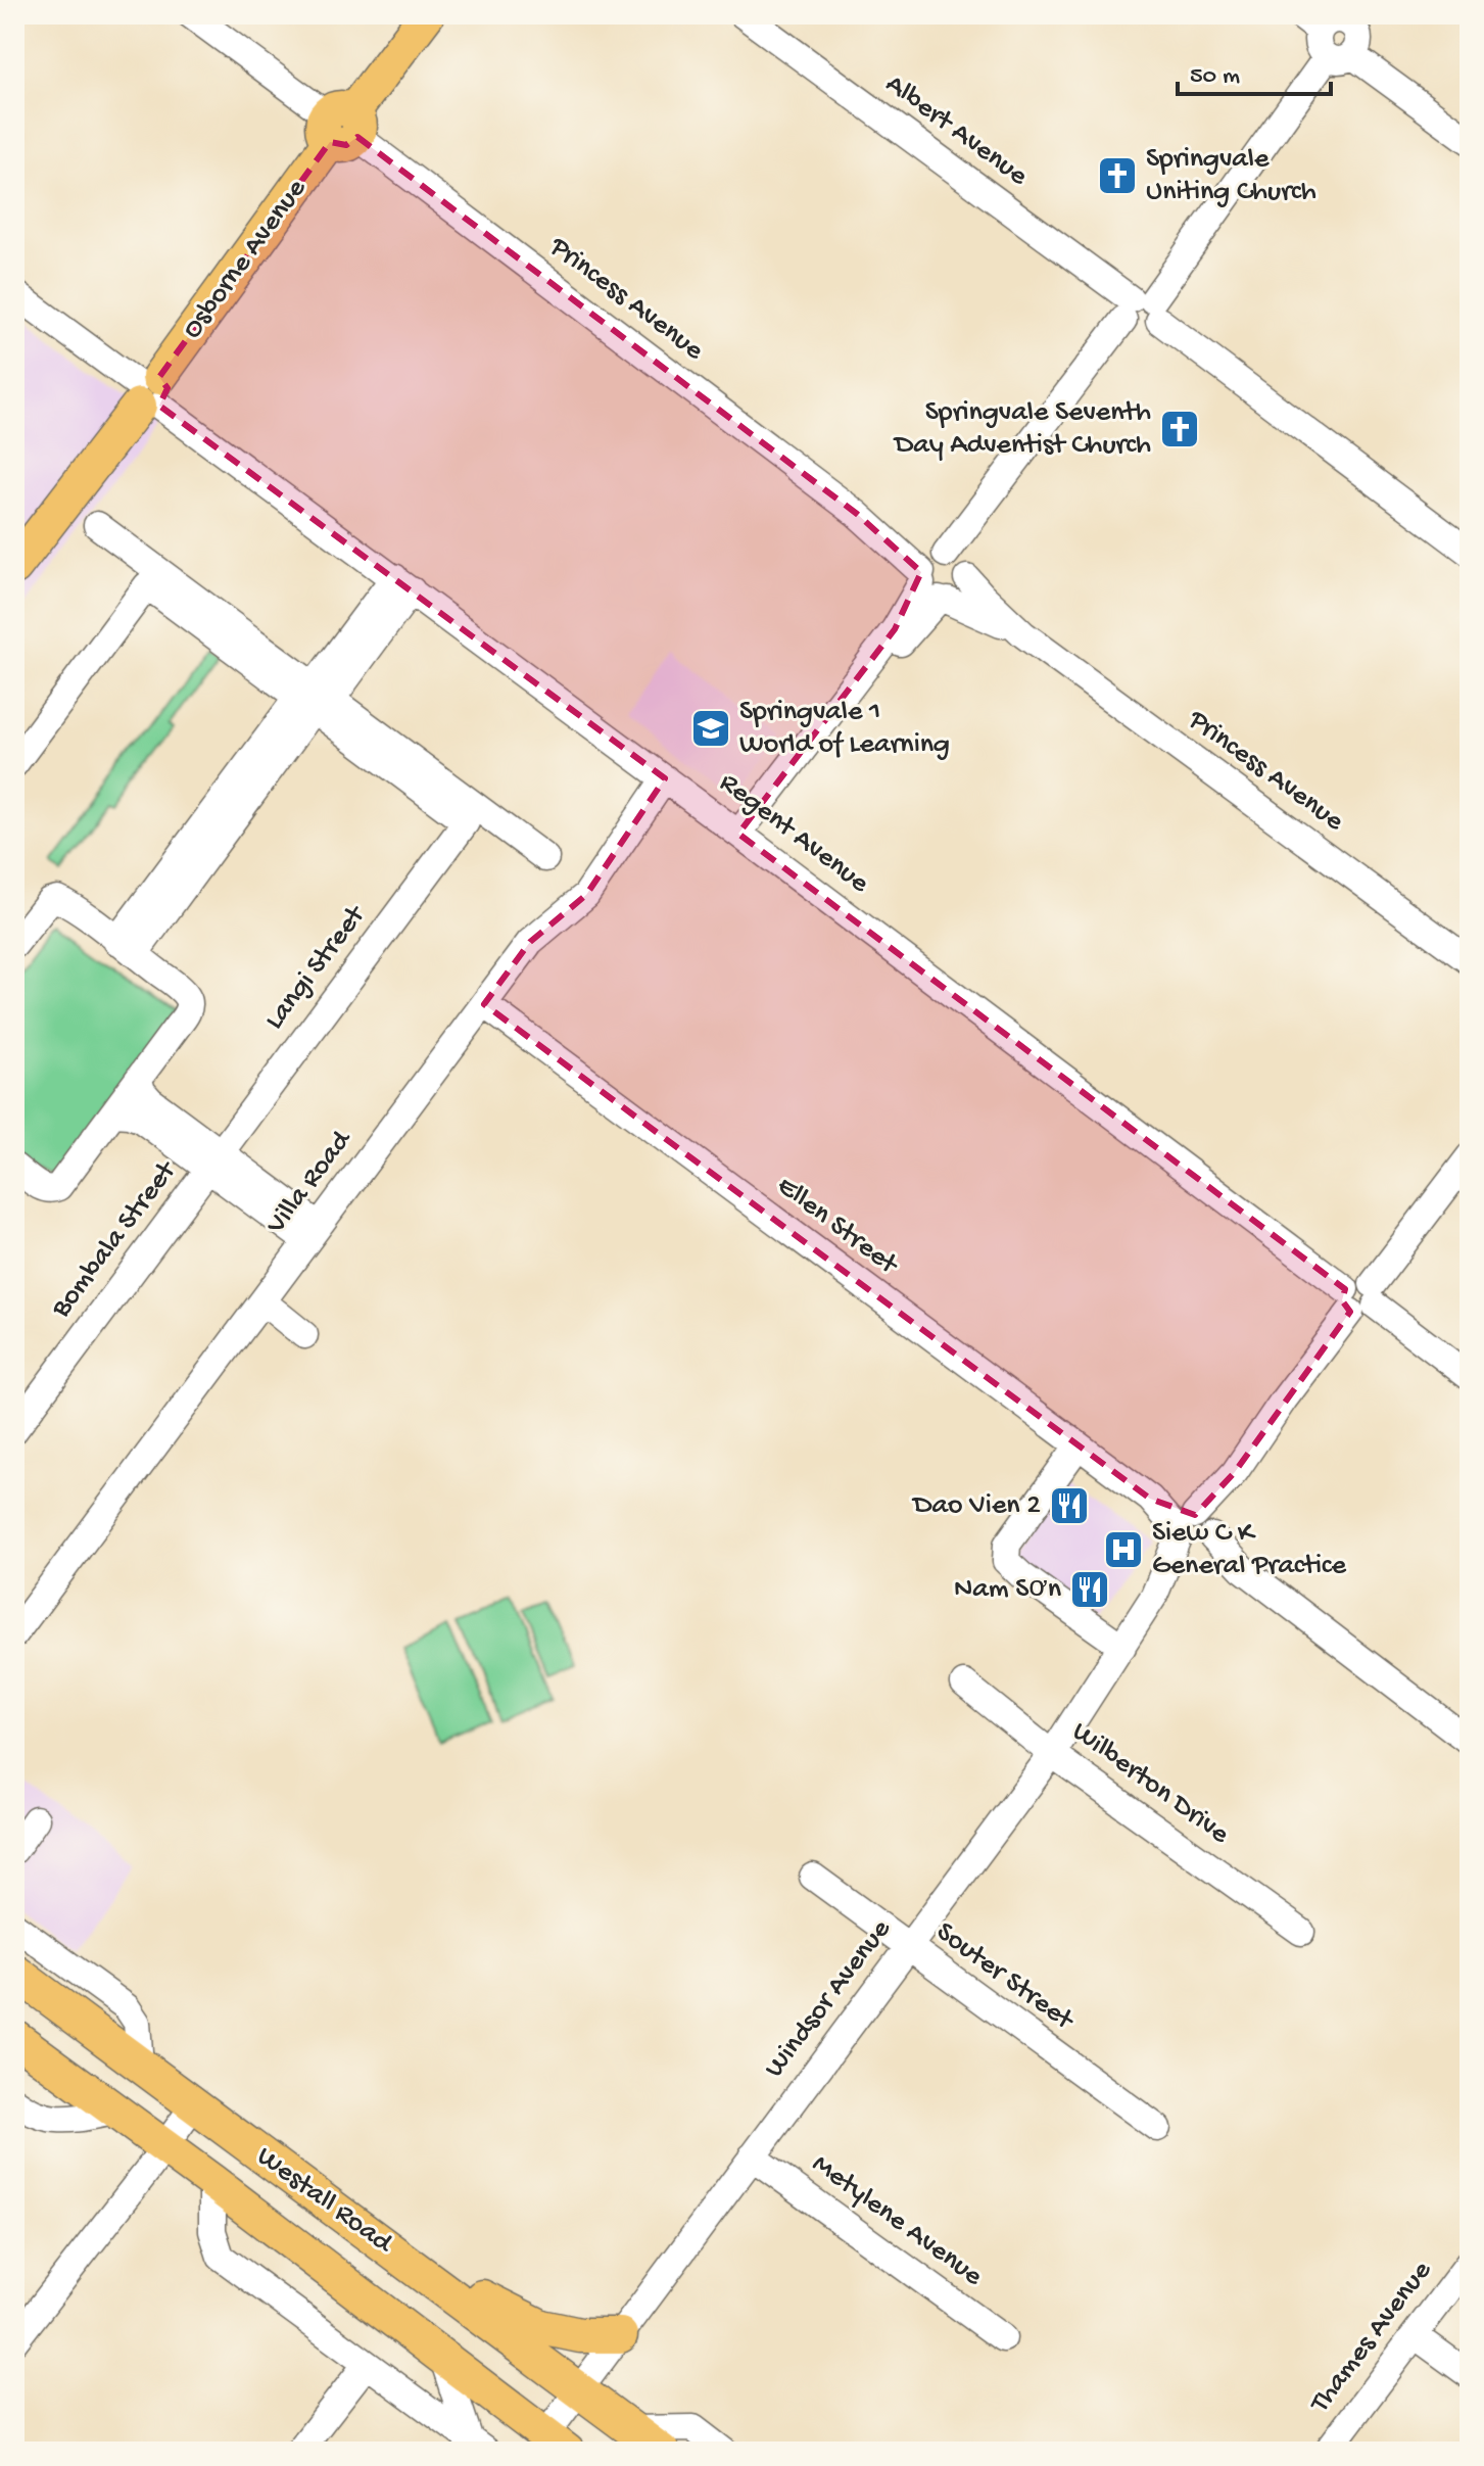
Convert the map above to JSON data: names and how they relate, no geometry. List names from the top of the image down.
{
  "streets": {
    "main road": ["Osborne Avenue", "Westall Road"],
    "street": [
      "Albert Avenue",
      "Princess Avenue",
      "Regent Avenue",
      "Langi Street",
      "Villa Road",
      "Ellen Street",
      "Bombala Street",
      "Wilberton Drive",
      "Souter Street",
      "Windsor Avenue",
      "Metylene Avenue",
      "Thames Avenue"
    ]
  },
  "crossings": [
    ["Osborne Avenue", "Princess Avenue"],
    ["Osborne Avenue", "Regent Avenue"],
    ["Regent Avenue", "Villa Road"],
    ["Regent Avenue", "Windsor Avenue"],
    ["Langi Street", "Bombala Street"],
    ["Villa Road", "Ellen Street"],
    ["Ellen Street", "Windsor Avenue"],
    ["Wilberton Drive", "Windsor Avenue"],
    ["Souter Street", "Windsor Avenue"],
    ["Windsor Avenue", "Westall Road"],
    ["Windsor Avenue", "Metylene Avenue"]
  ],
  "places": {
    "church": ["Springvale Uniting Church", "Springvale Seventh Day Adventist Church"],
    "school or university": ["Springvale 1 World of Learning"],
    "restaurant": ["Dao Vien 2", "Nam Sơn"],
    "hospital": ["Siew C K General Practice"]
  },
  "scale_bar": "50 m"
}
